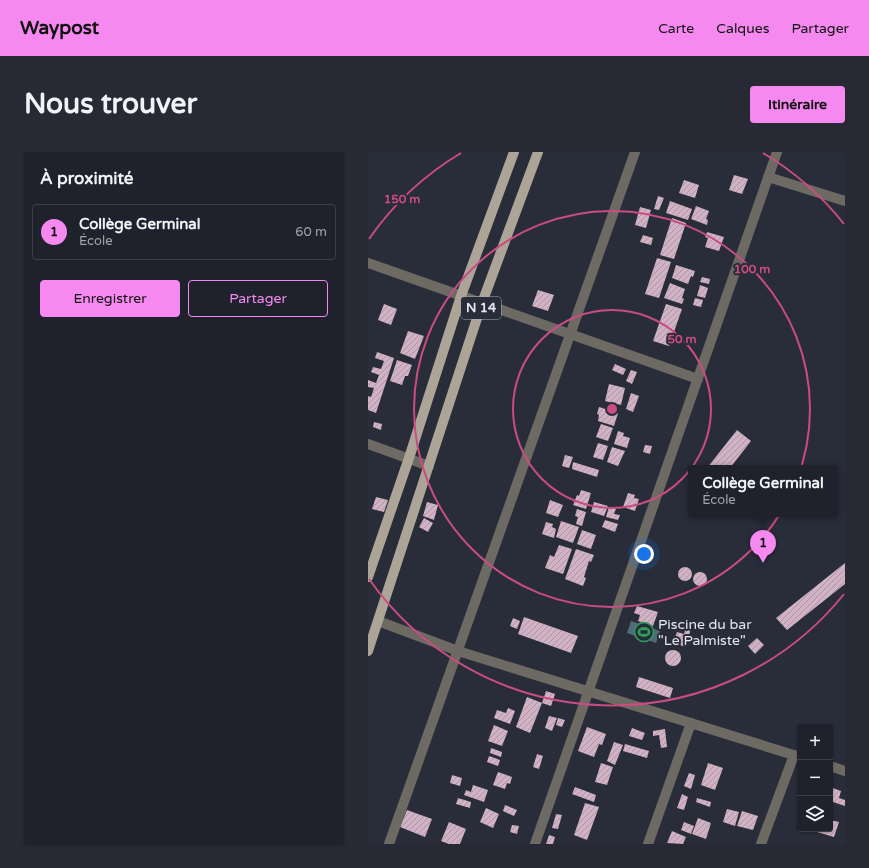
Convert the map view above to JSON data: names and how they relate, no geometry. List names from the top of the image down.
{
  "streets": {
    "main road": ["N 14"]
  },
  "places": {
    "sports": ["Piscine du bar \"Le Palmiste\""]
  },
  "page": {
    "header": "Waypost",
    "nav": ["Carte", "Calques", "Partager"],
    "buttons": [
      "Itinéraire",
      ["Enregistrer", "Partager"]
    ],
    "title": "Nous trouver",
    "heading": "À proximité",
    "list": [
      {
        "mark": "1",
        "name": "Collège Germinal",
        "note": "École",
        "value": "60 m"
      }
    ],
    "popup": ["Collège Germinal", "École"],
    "pins": "1",
    "map_buttons": ["+", "−"]
  },
  "rings": ["150 m", "100 m", "50 m"]
}
